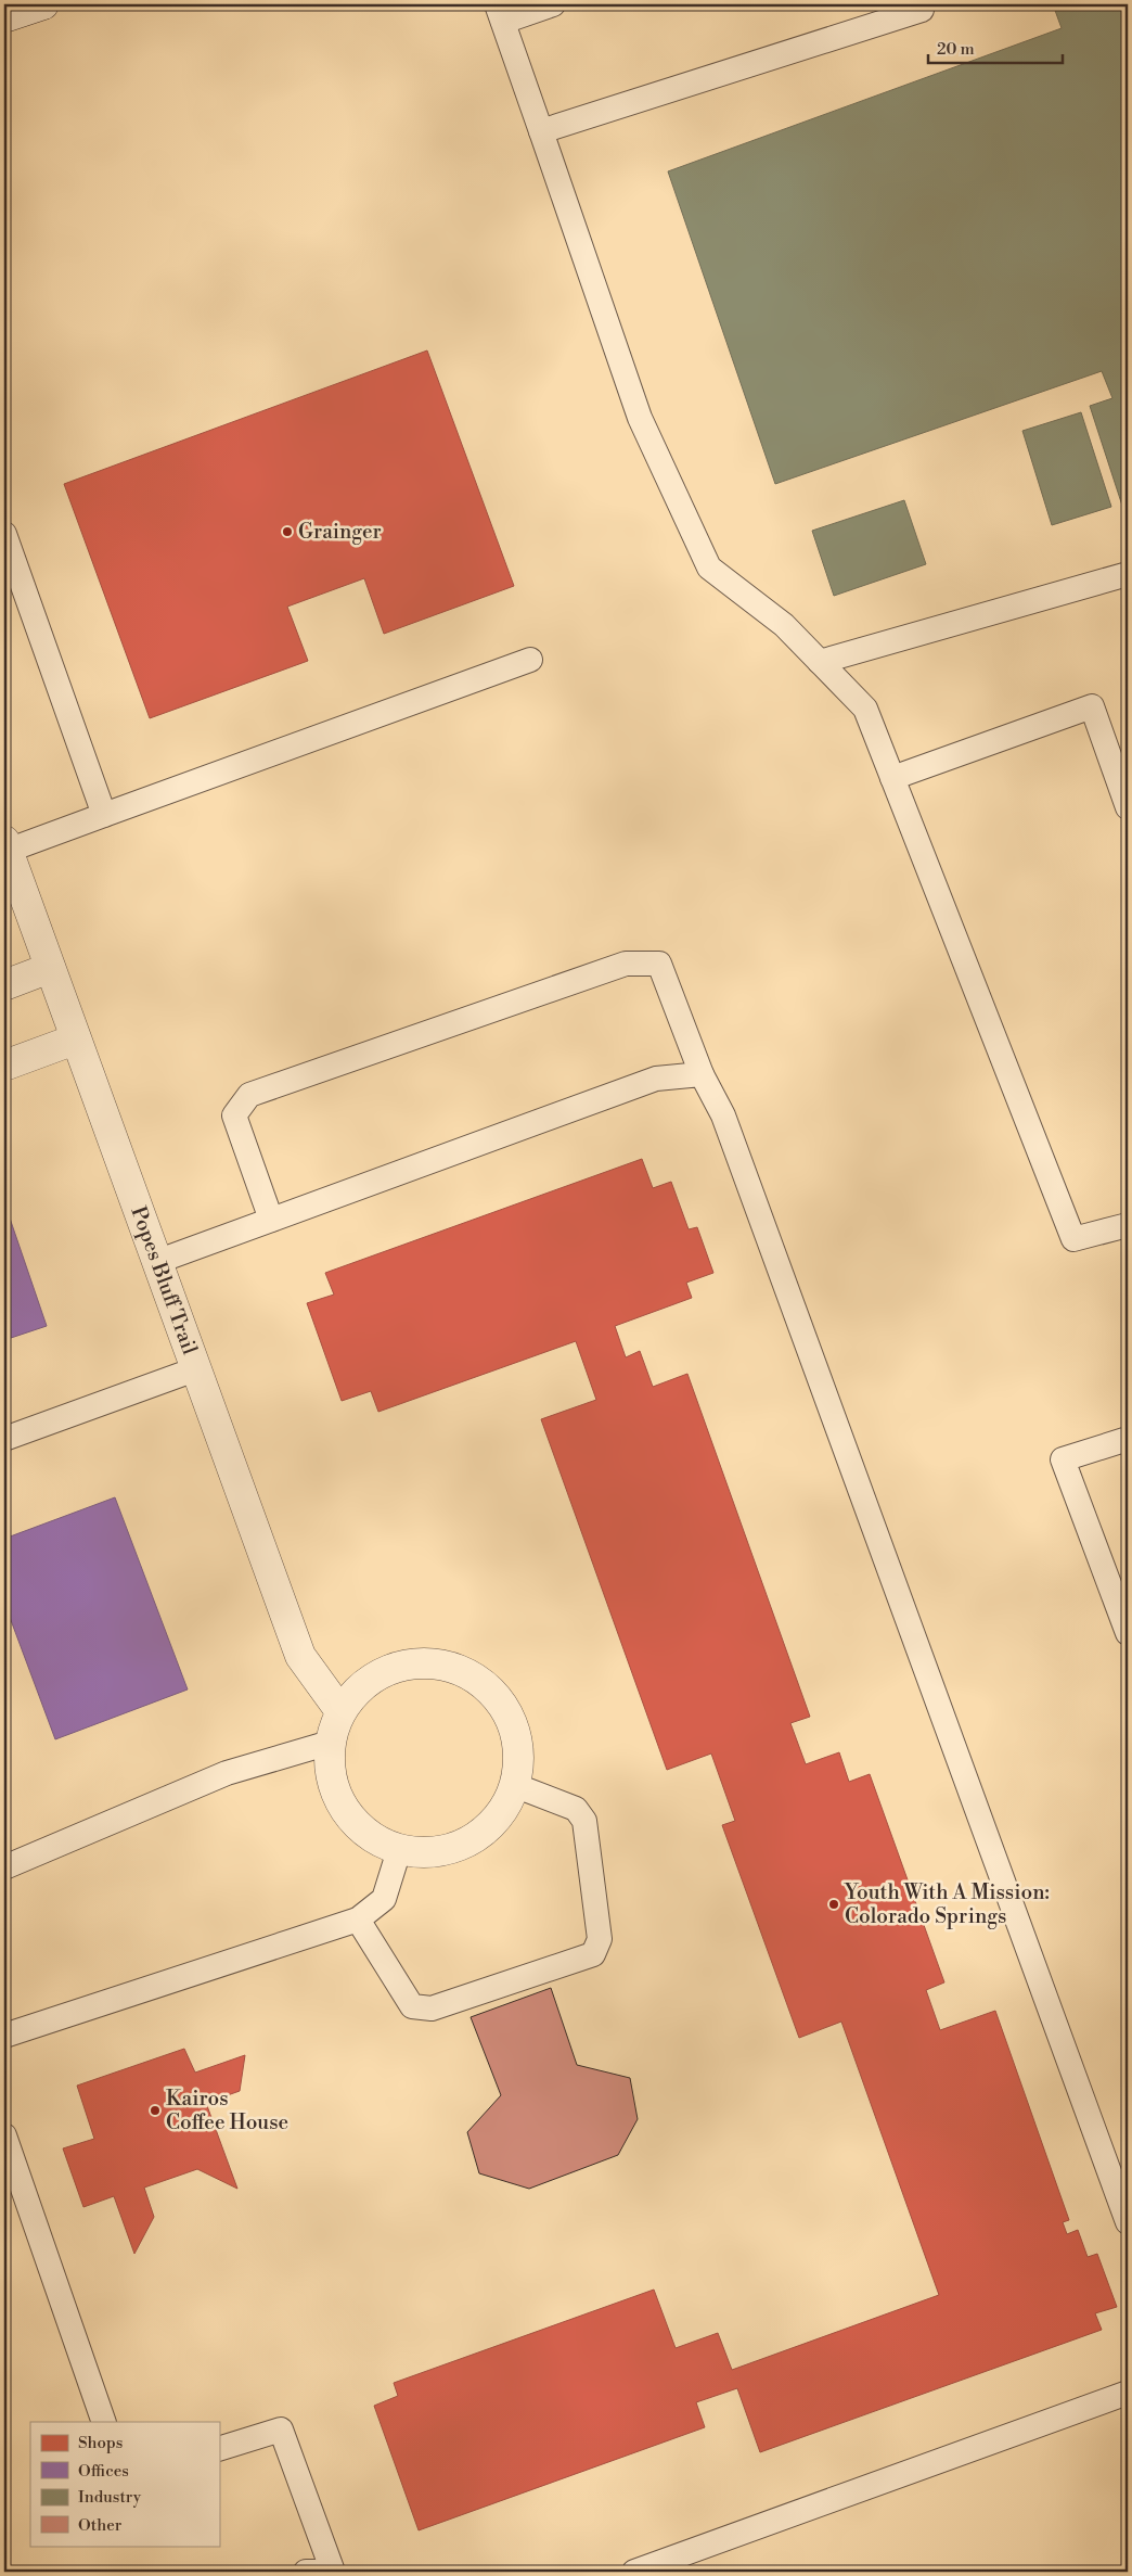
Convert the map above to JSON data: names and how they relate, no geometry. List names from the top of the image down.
{
  "streets": {
    "street": ["Popes Bluff Trail"]
  },
  "places": ["Grainger", "Youth With A Mission: Colorado Springs", "Kairos Coffee House"],
  "legend": [
    "Shops",
    "Offices",
    "Industry",
    "Other"
  ],
  "scale_bar": "20 m"
}
